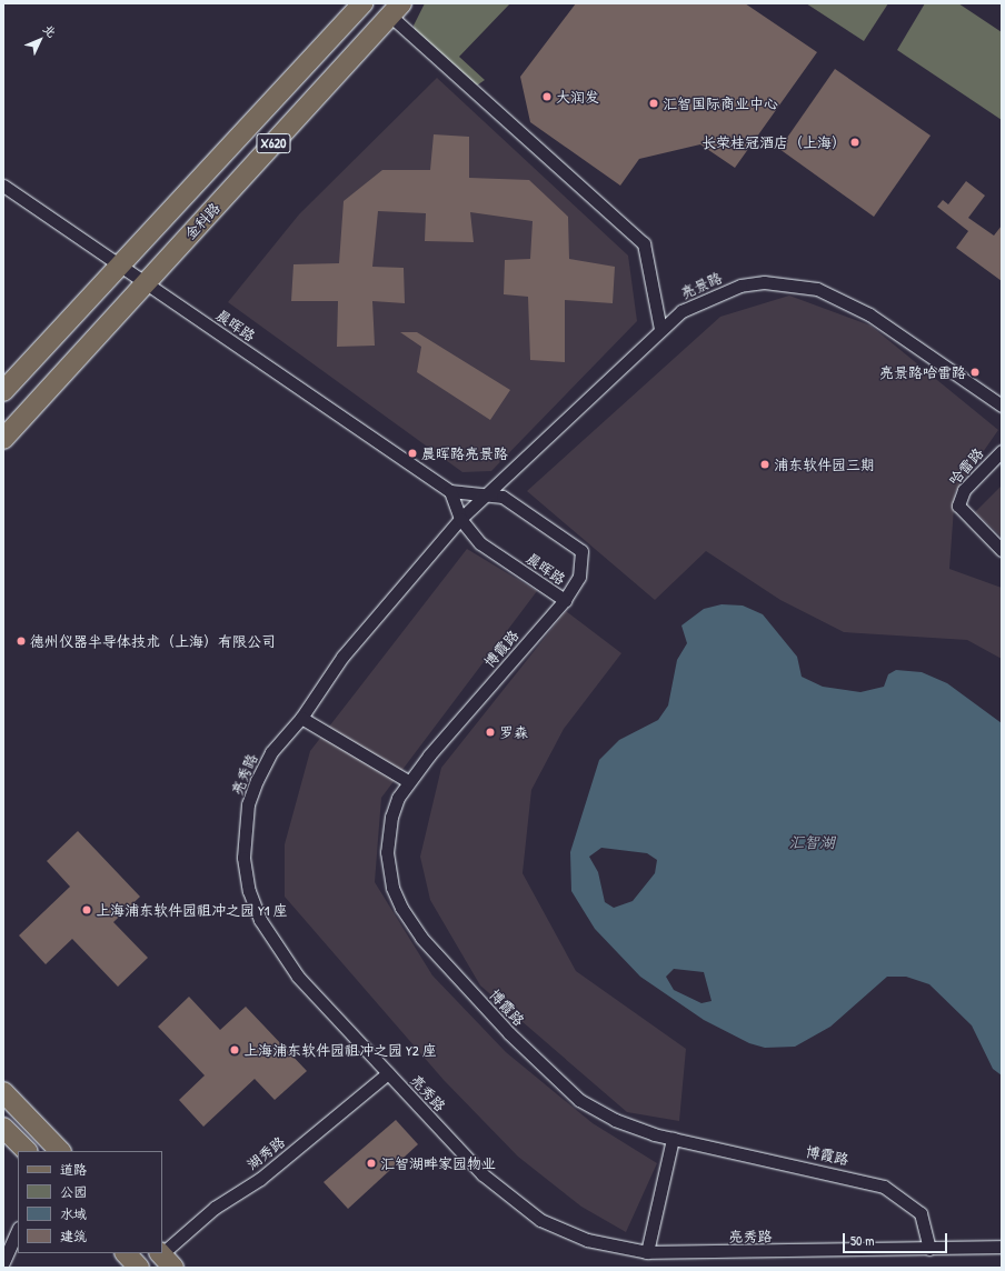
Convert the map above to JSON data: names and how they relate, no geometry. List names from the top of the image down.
{
  "streets": {
    "main road": ["X620", "金科路"],
    "street": [
      "亮景路",
      "晨晖路",
      "哈雷路",
      "博霞路",
      "亮秀路",
      "湖秀路"
    ]
  },
  "crossings": [
    ["金科路", "晨晖路"],
    ["亮景路", "晨晖路"],
    ["亮景路", "亮秀路"],
    ["晨晖路", "博霞路"],
    ["晨晖路", "亮秀路"],
    ["博霞路", "亮秀路"],
    ["亮秀路", "湖秀路"]
  ],
  "water": ["汇智湖"],
  "places": [
    "大润发",
    "汇智国际商业中心",
    "长荣桂冠酒店（上海）",
    "亮景路哈雷路",
    "晨晖路亮景路",
    "浦东软件园三期",
    "德州仪器半导体技术（上海）有限公司",
    "罗森",
    "上海浦东软件园祖冲之园 Y1 座",
    "上海浦东软件园祖冲之园 Y2 座",
    "汇智湖畔家园物业"
  ],
  "legend": [
    "道路",
    "公园",
    "水域",
    "建筑"
  ],
  "scale_bar": "50 m",
  "north": "top right"
}
